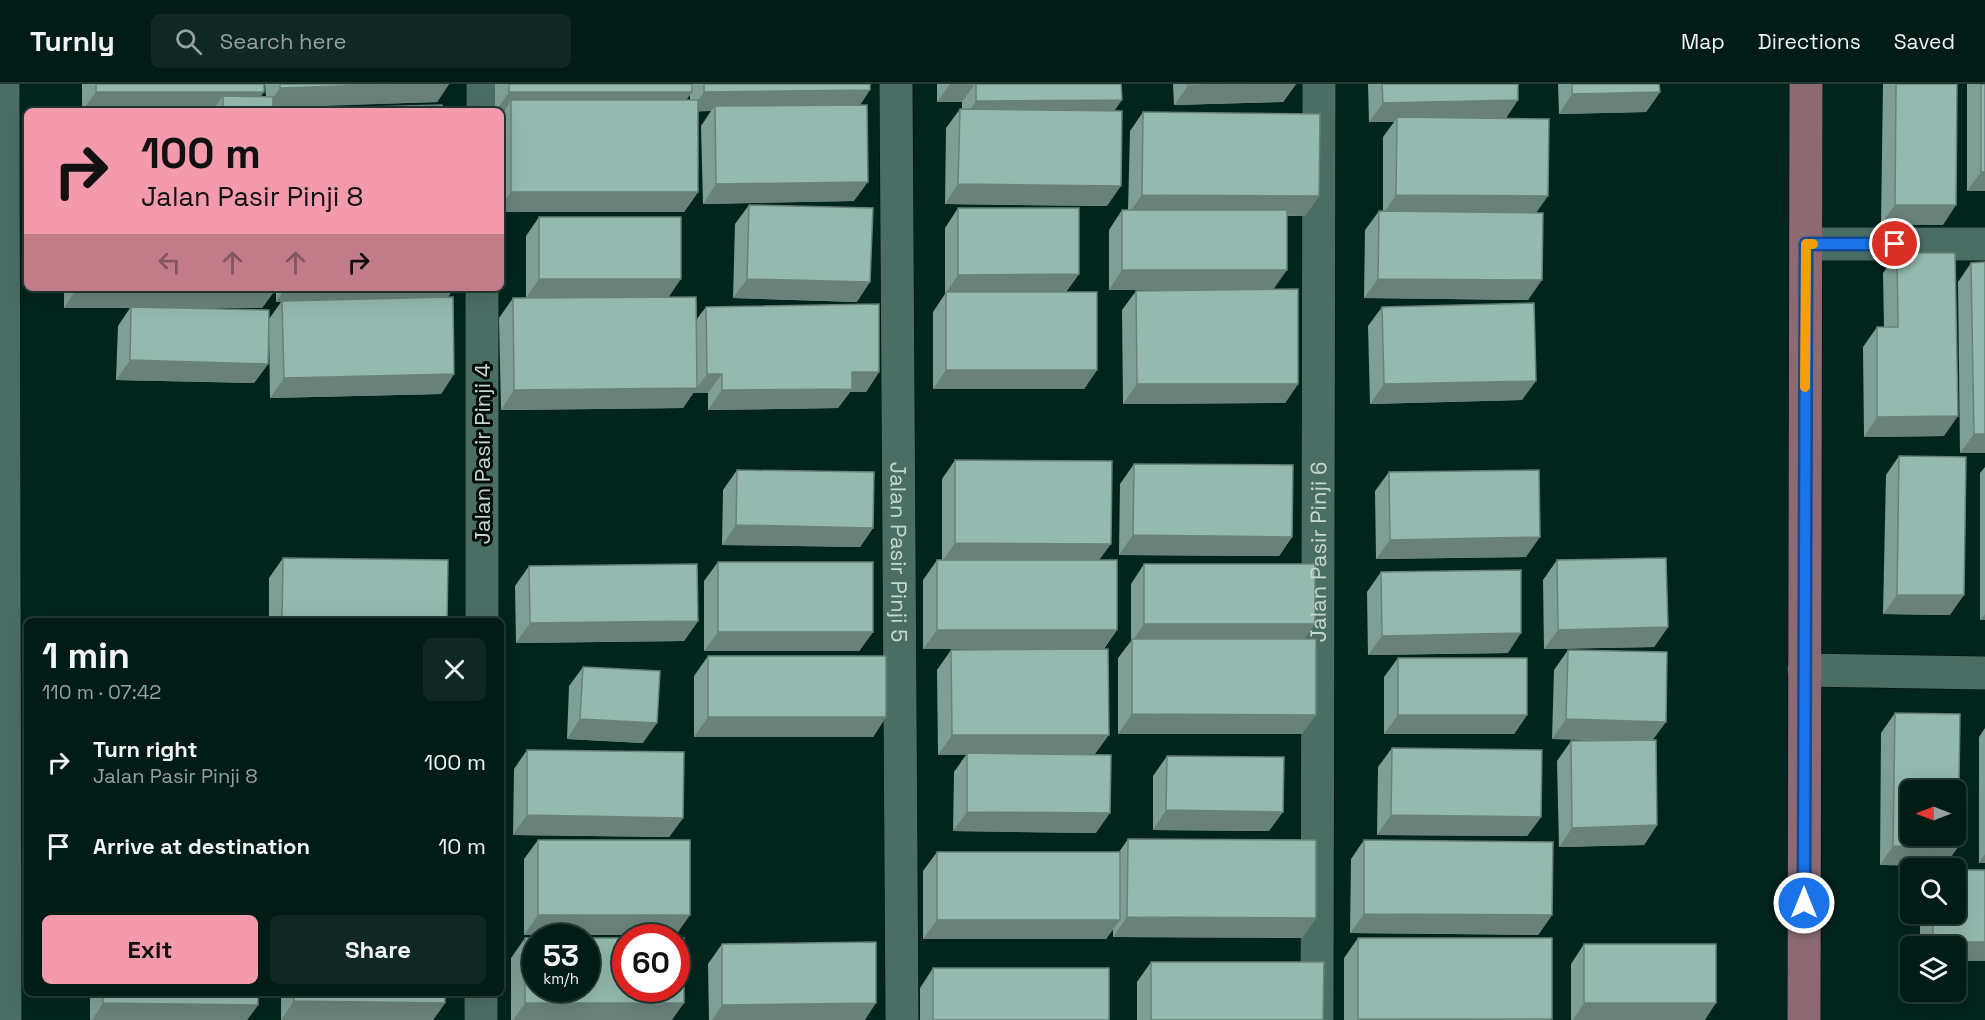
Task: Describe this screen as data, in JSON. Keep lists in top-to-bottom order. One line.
{"streets":{"street":["Jalan Pasir Pinji 4","Jalan Pasir Pinji 5","Jalan Pasir Pinji 6"]},"north":"left","page":{"header":"Turnly","search":"Search here","nav":["Map","Directions","Saved"],"turn":["100 m","Jalan Pasir Pinji 8"],"heading":["1 min","110 m · 07:42"],"list":[{"name":"Turn right","note":"Jalan Pasir Pinji 8","value":"100 m"},{"name":"Arrive at destination","value":"10 m"}],"buttons":["Exit","Share"],"speed":"53 km/h","limit":"60"}}
